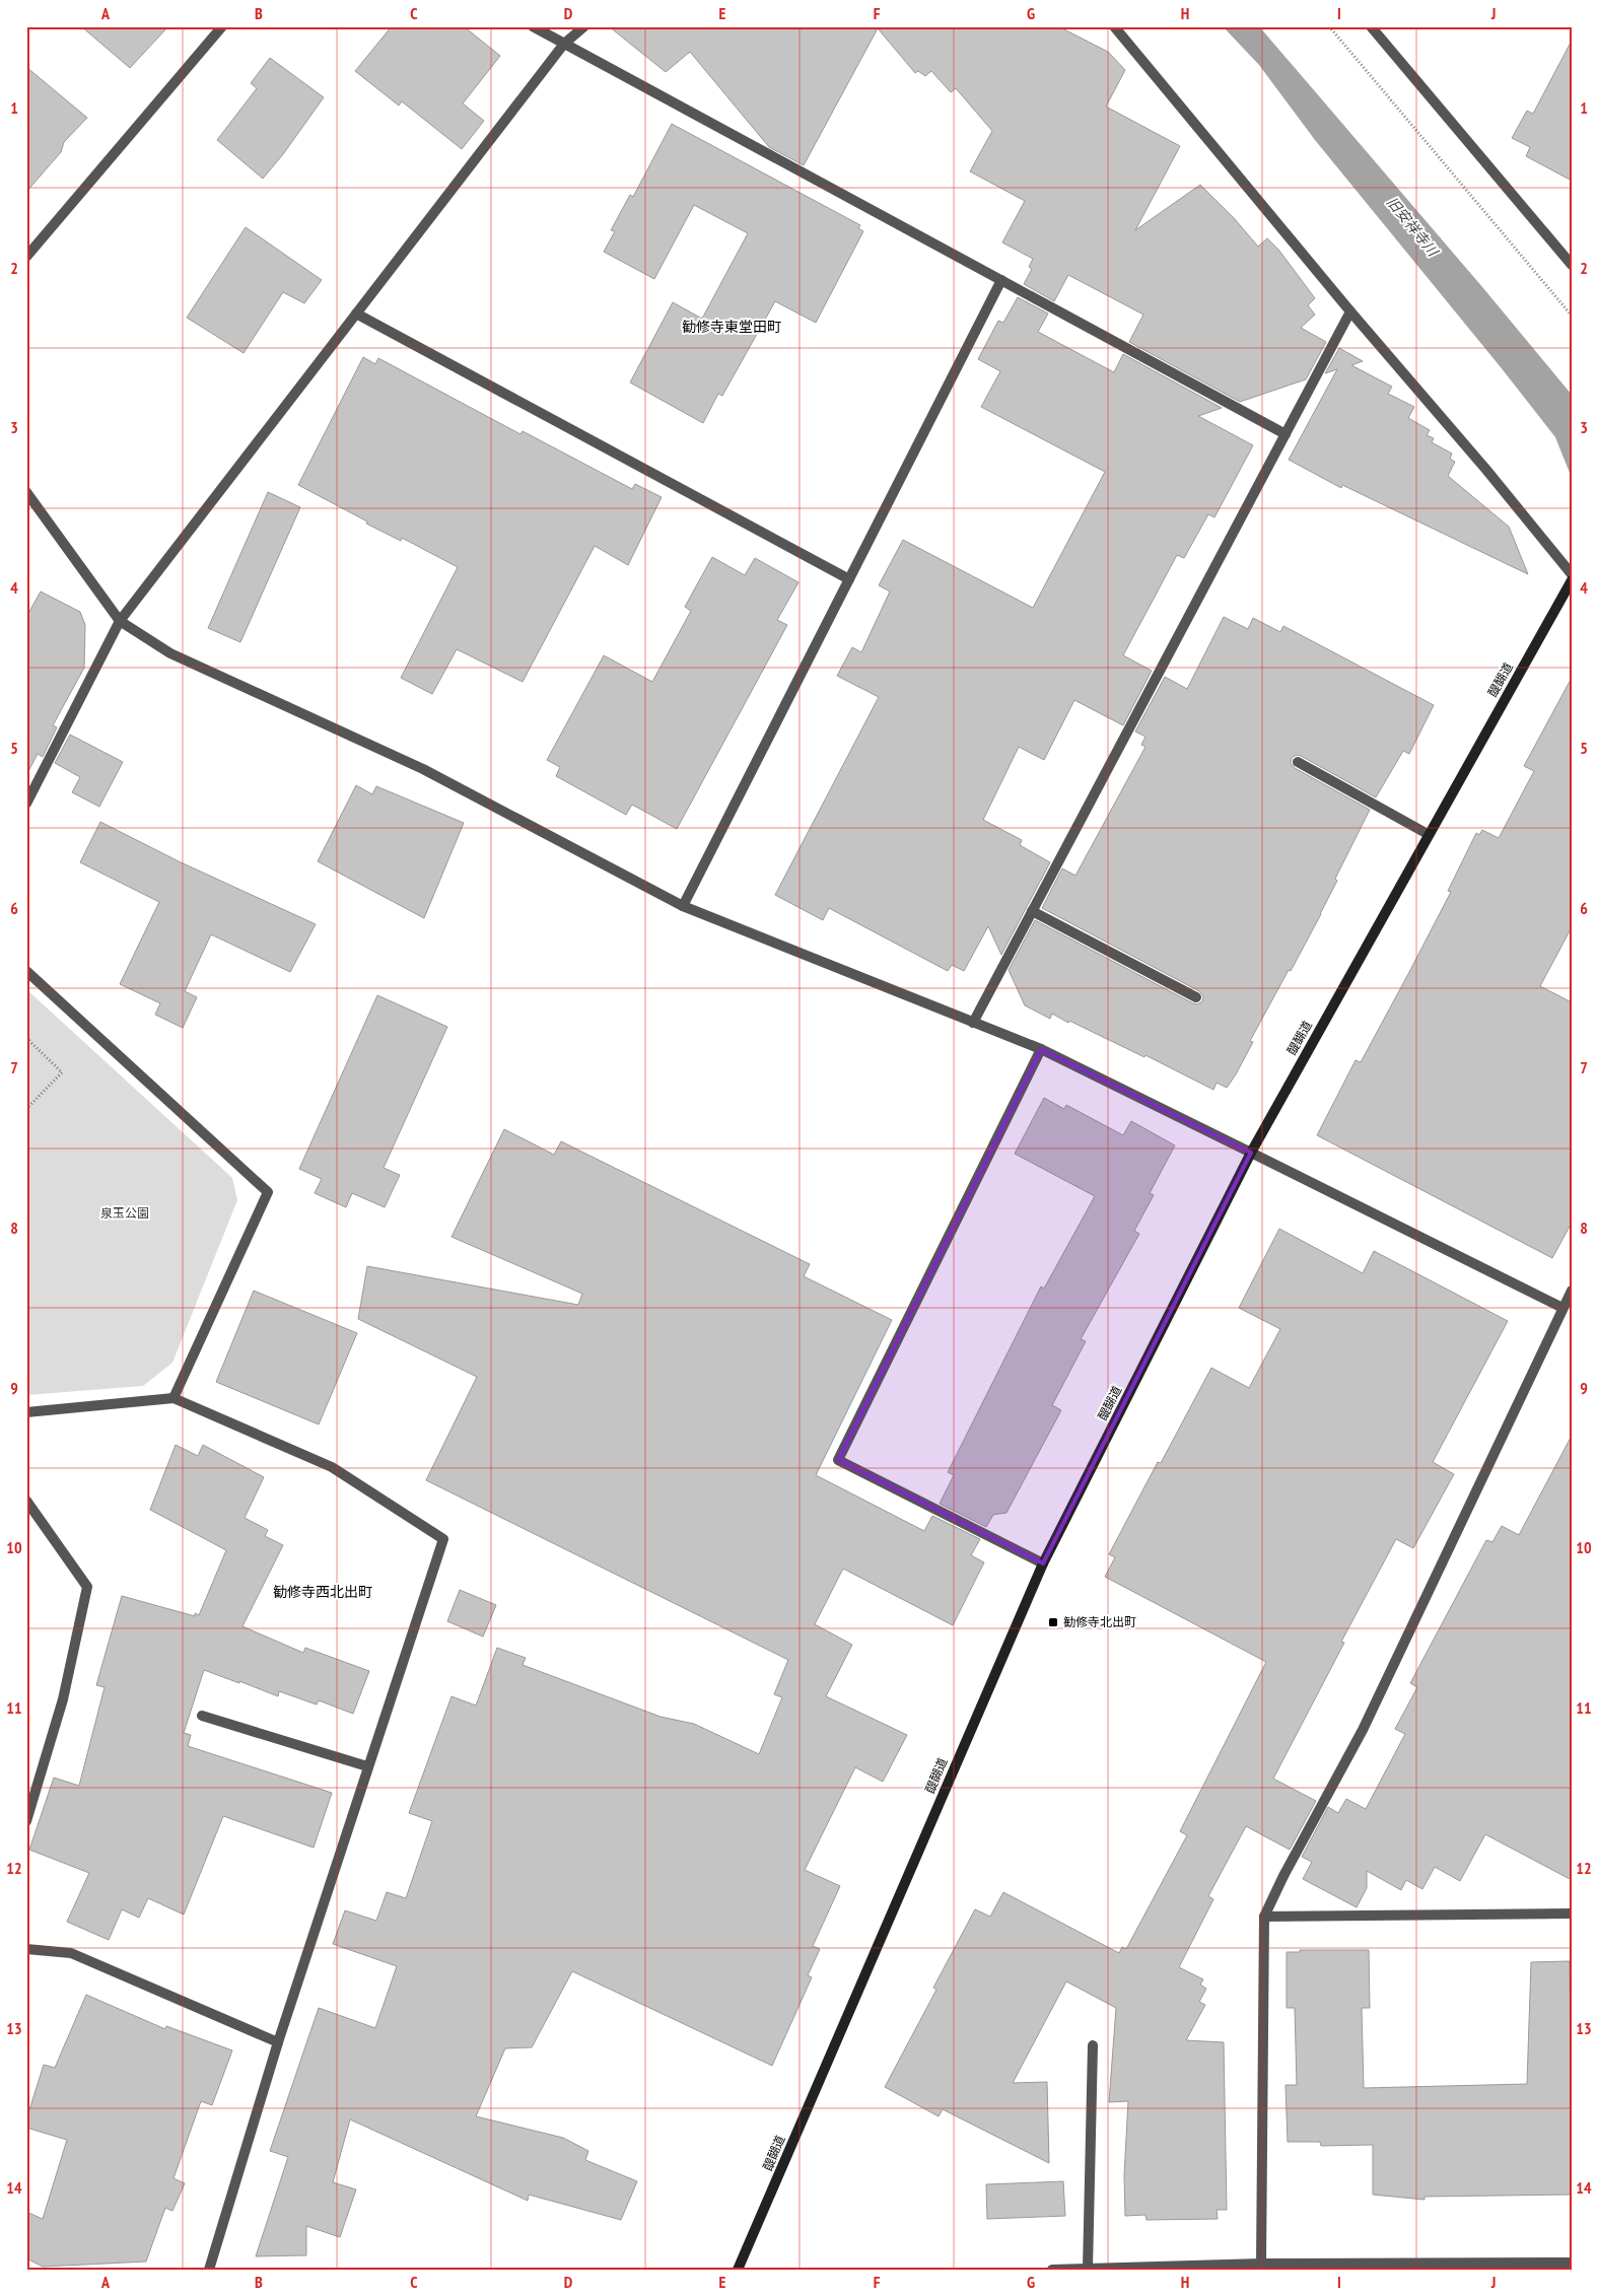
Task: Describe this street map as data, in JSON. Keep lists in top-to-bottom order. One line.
{"streets":{"main road":["醍醐道"]},"districts":["勧修寺東堂田町","勧修寺西北出町"],"water":["旧安祥寺川"],"parks":["泉玉公園"],"places":{"transit":["勧修寺北出町"]},"grid":{"columns":["A","B","C","D","E","F","G","H","I","J"],"rows":["1","2","3","4","5","6","7","8","9","10","11","12","13","14"]}}
